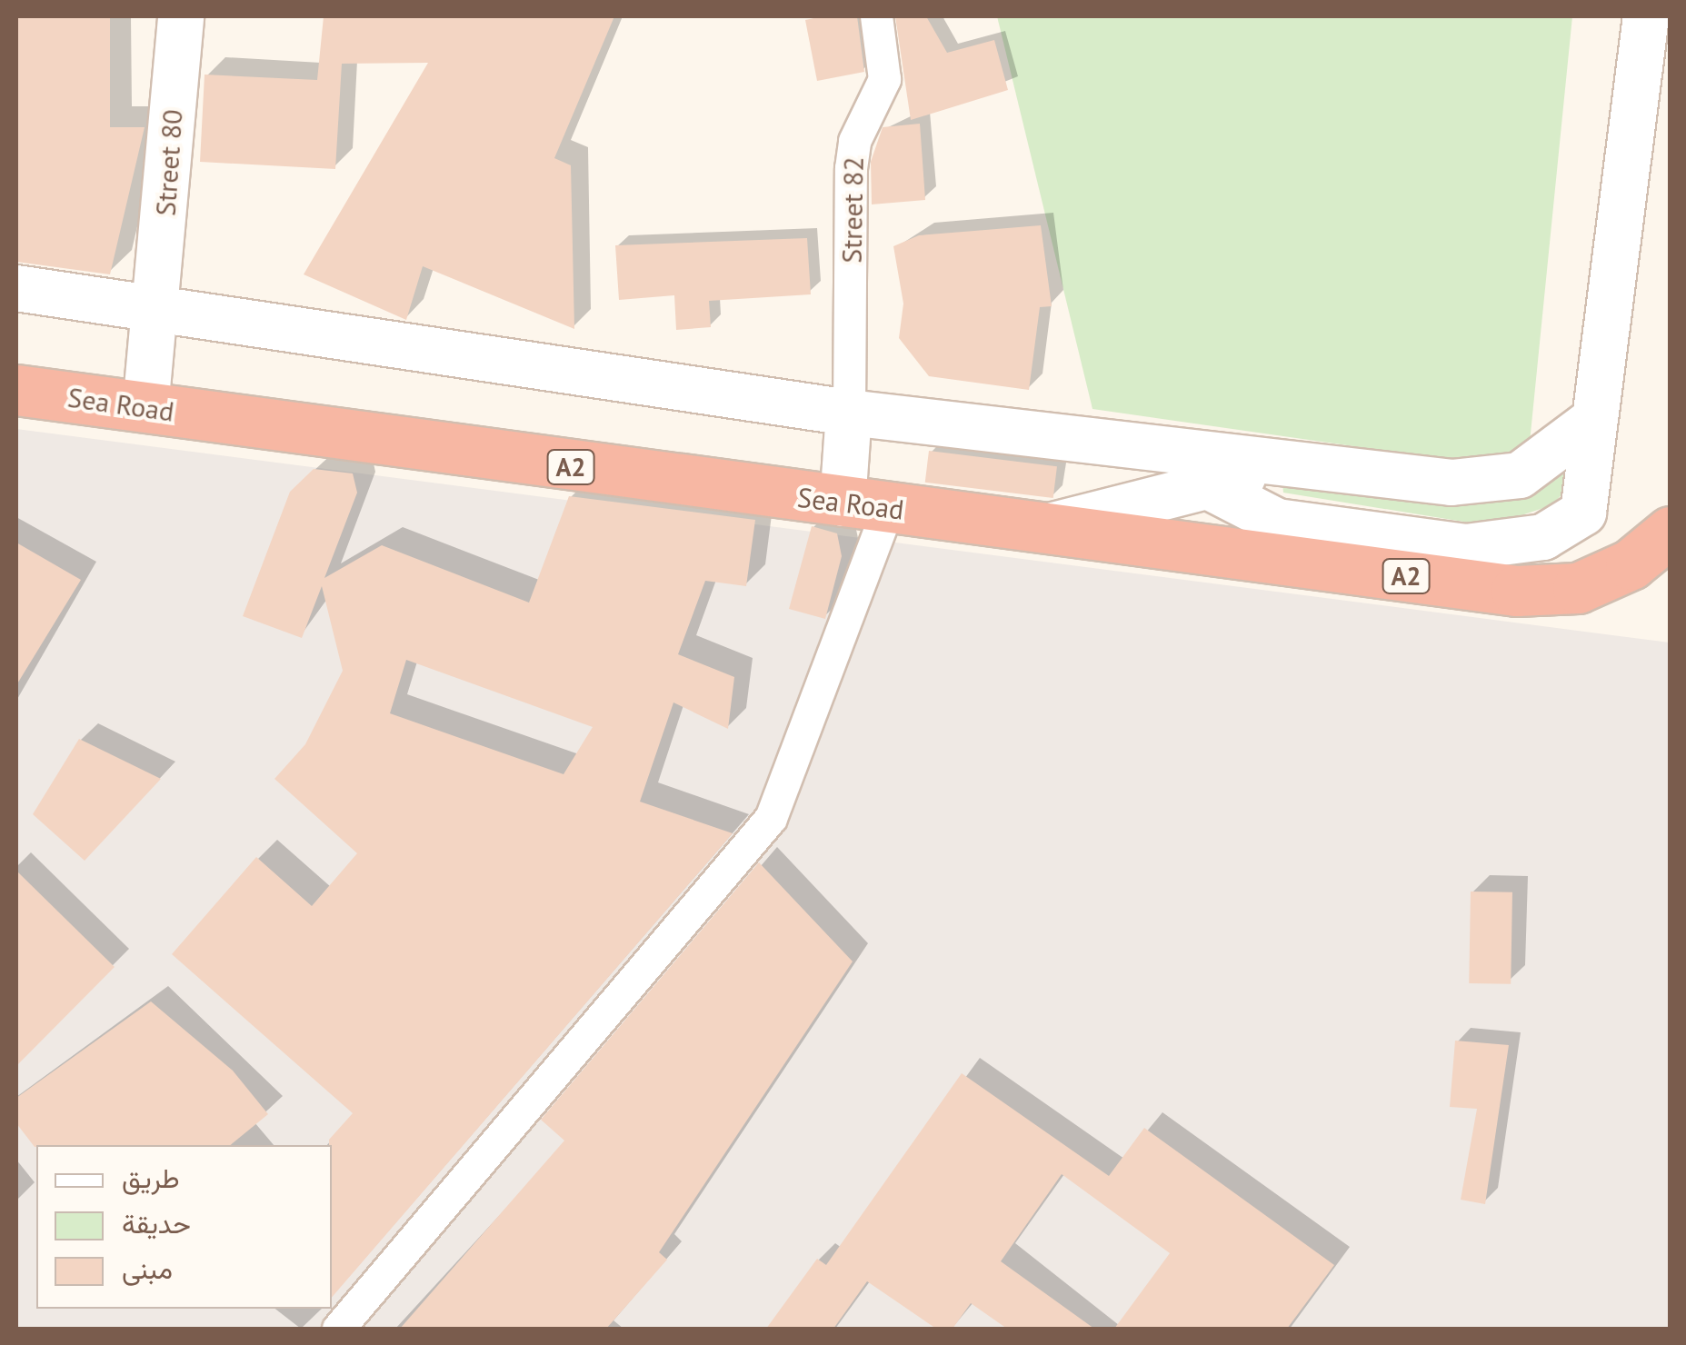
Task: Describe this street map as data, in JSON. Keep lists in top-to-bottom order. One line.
{"streets":{"highway":["Sea Road","A2"],"street":["Street 80","Street 82"]},"crossings":[["Street 80","Sea Road"]],"legend":["طريق","حديقة","مبنى"]}
